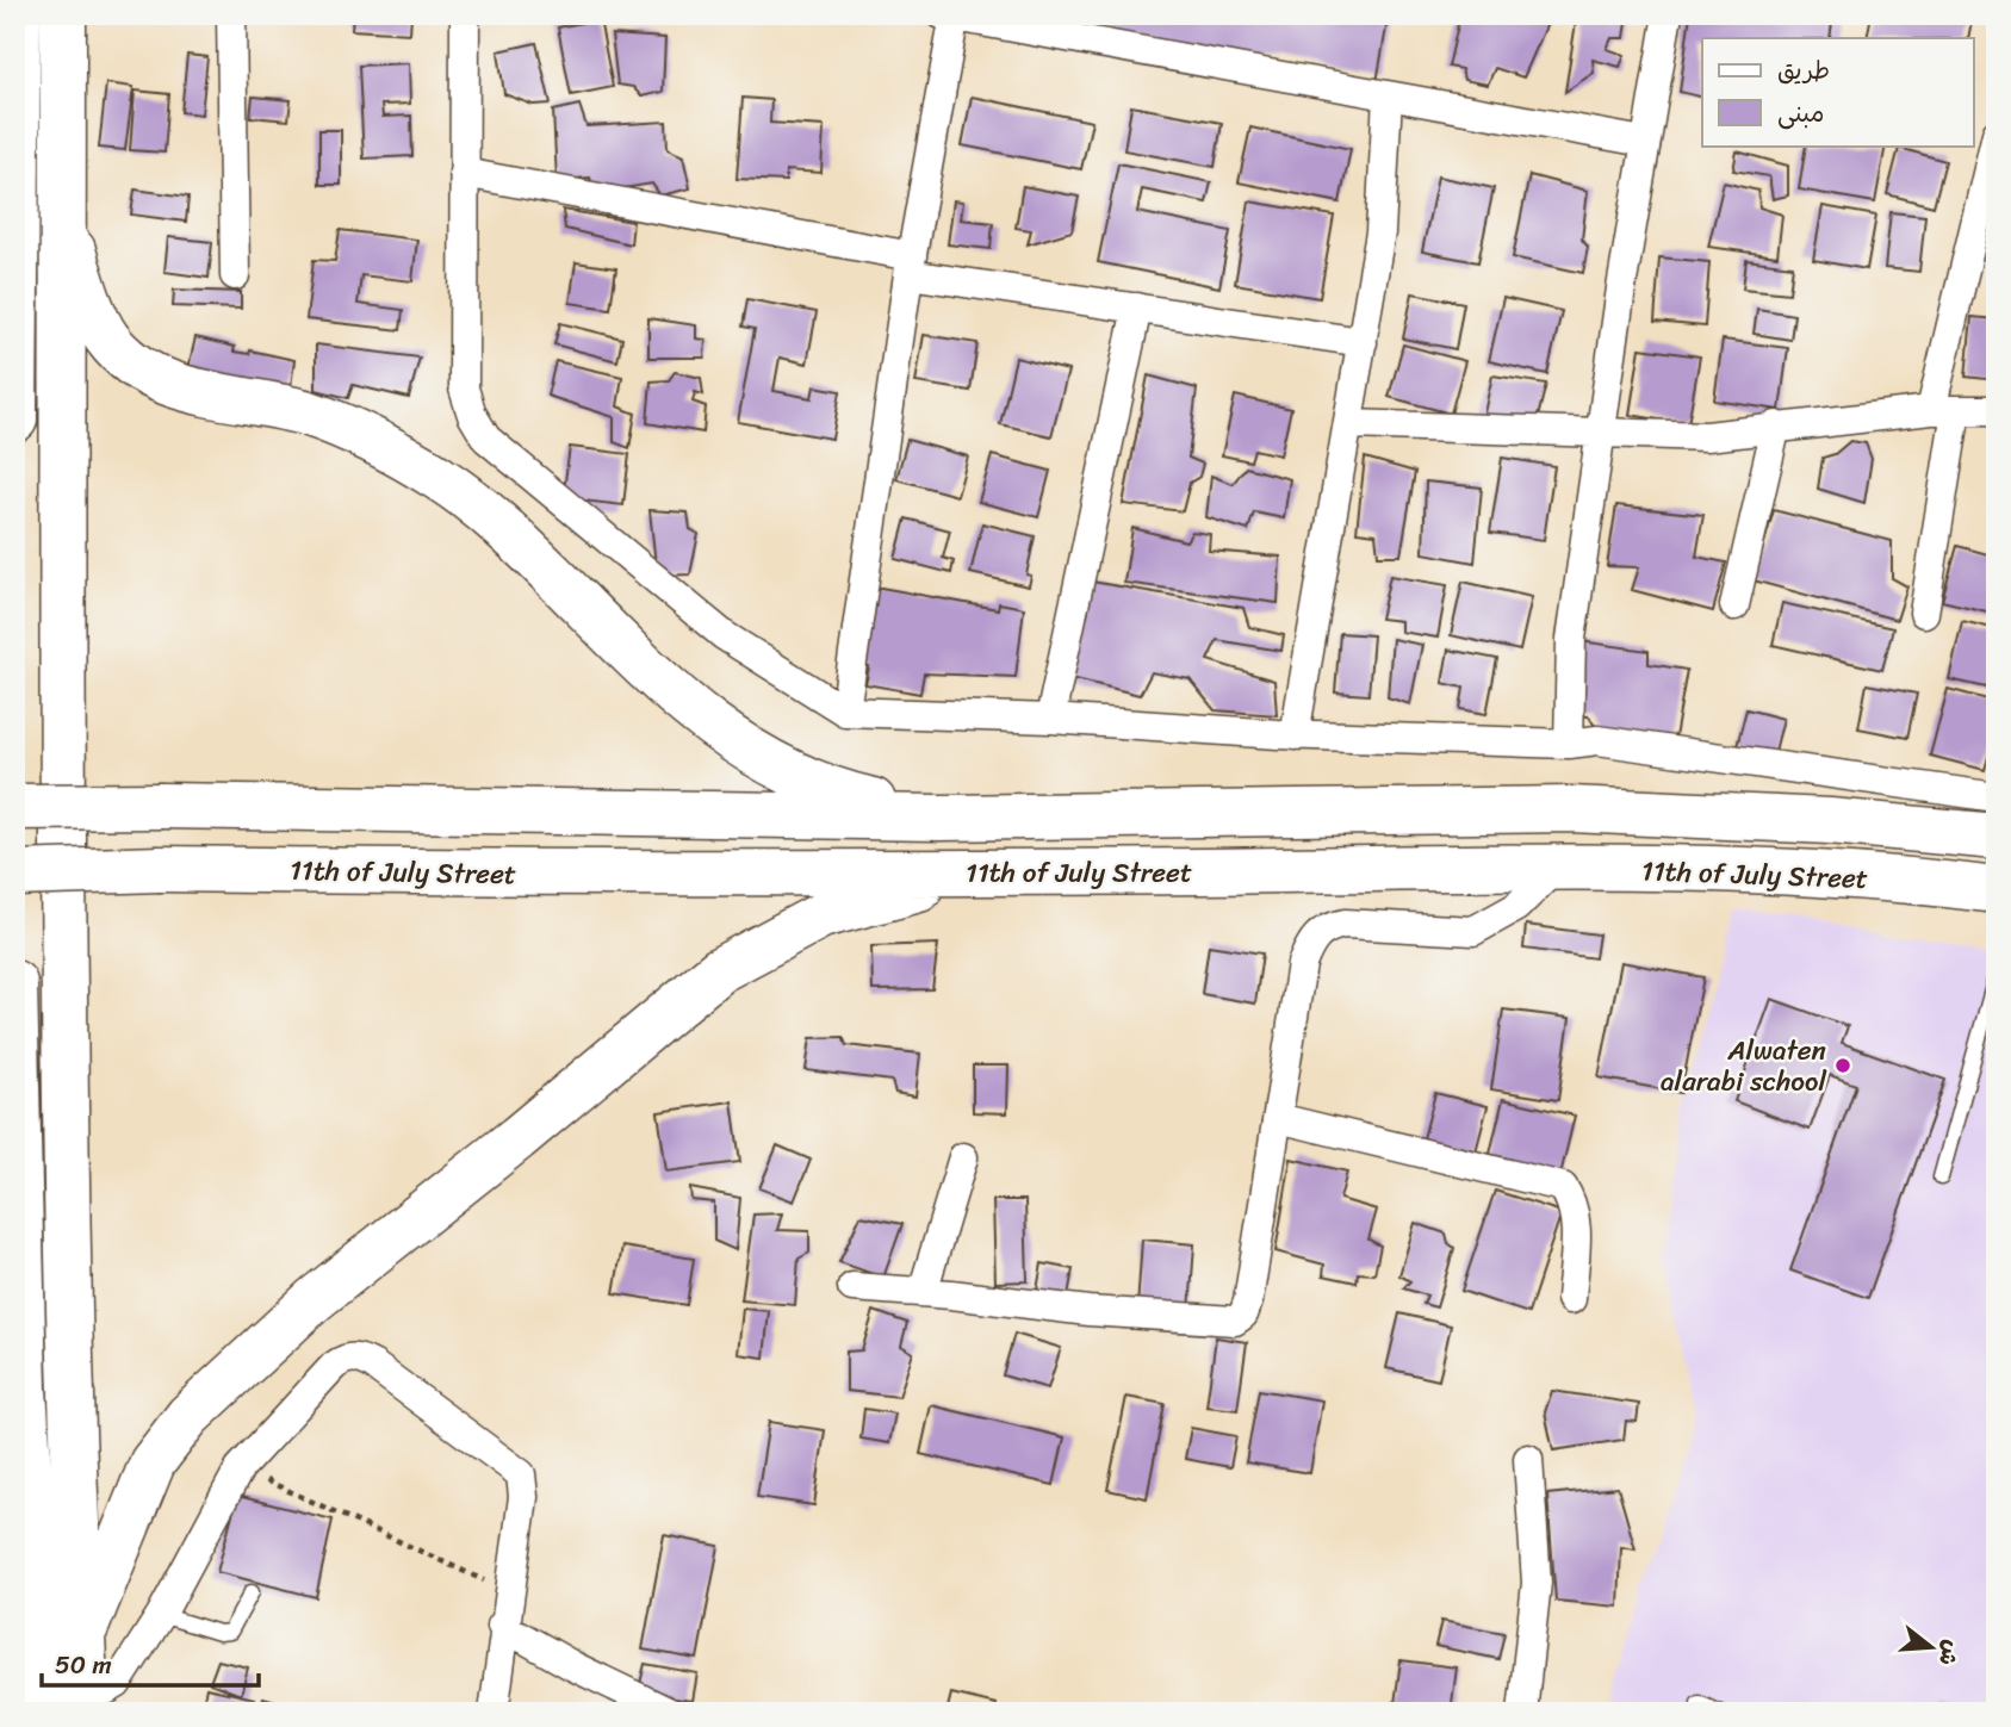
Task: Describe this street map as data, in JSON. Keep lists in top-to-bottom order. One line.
{"streets":{"highway":["11th of July Street"]},"places":["Alwaten alarabi school"],"legend":["طريق","مبنى"],"scale_bar":"50 m","north":"right"}
